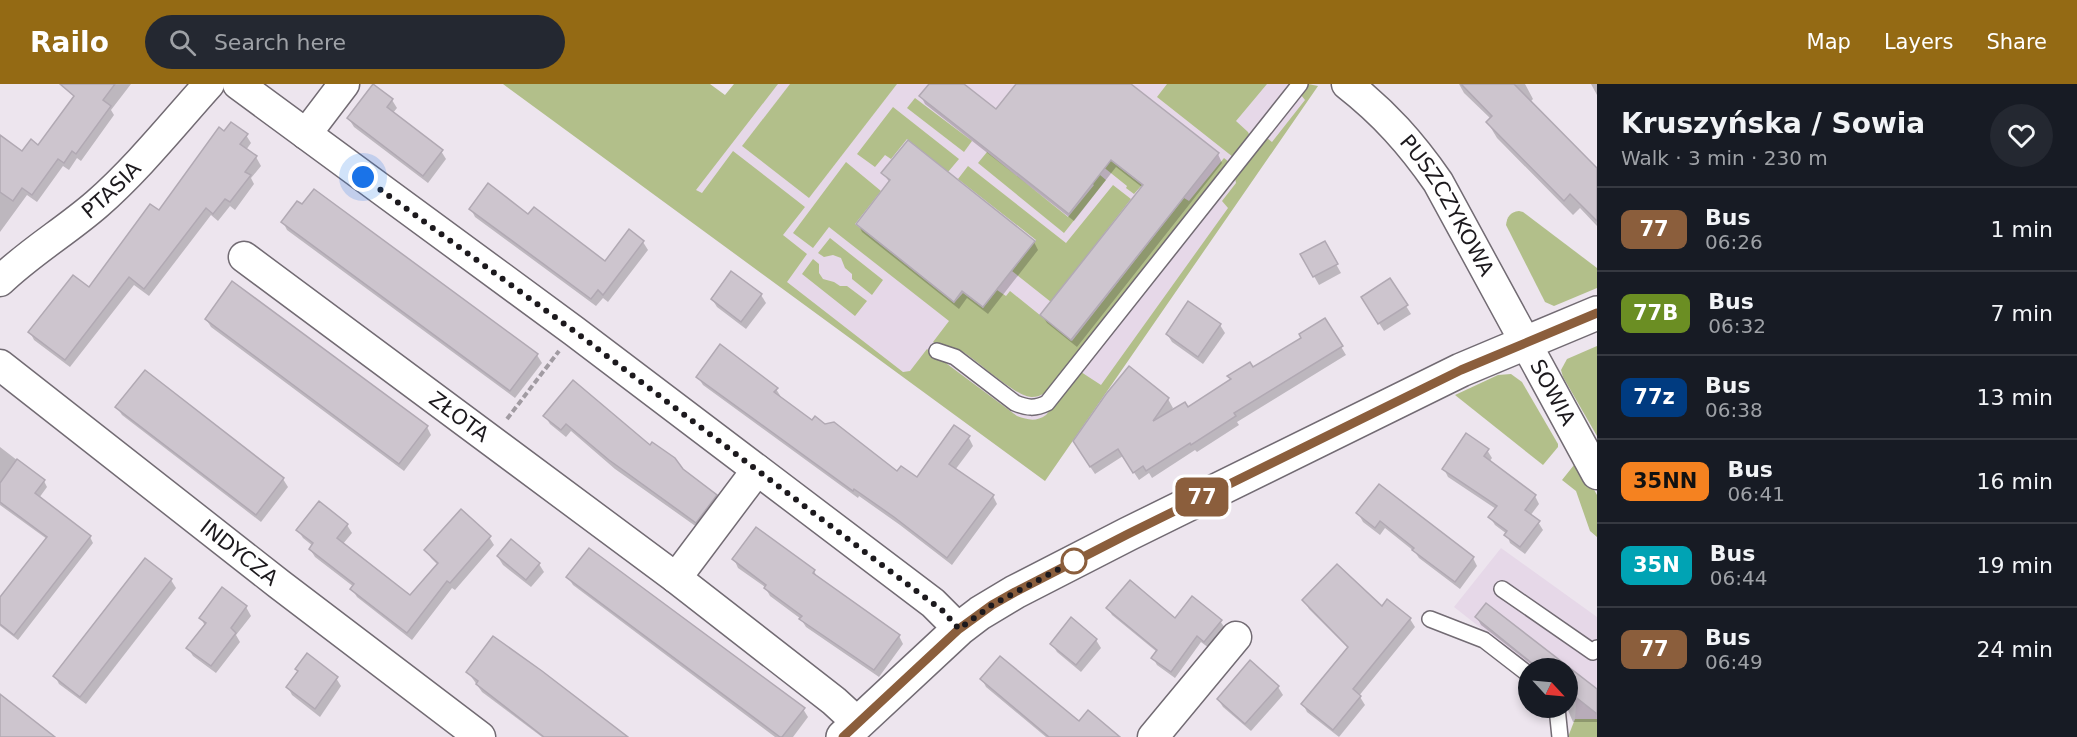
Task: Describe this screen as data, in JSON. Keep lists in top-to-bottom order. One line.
{"streets":{"street":["PTASIA","PUSZCZYKOWA","SOWIA","ZŁOTA","INDYCZA"]},"crossings":[["PUSZCZYKOWA","SOWIA"]],"lines":["bus line 77"],"north":"bottom right","page":{"header":"Railo","search":"Search here","nav":["Map","Layers","Share"],"on_map":"77","heading":["Kruszyńska / Sowia","Walk · 3 min · 230 m"],"list":[{"mark":"77","name":"Bus","note":"06:26","value":"1 min"},{"mark":"77B","name":"Bus","note":"06:32","value":"7 min"},{"mark":"77z","name":"Bus","note":"06:38","value":"13 min"},{"mark":"35NN","name":"Bus","note":"06:41","value":"16 min"},{"mark":"35N","name":"Bus","note":"06:44","value":"19 min"},{"mark":"77","name":"Bus","note":"06:49","value":"24 min"}]}}
